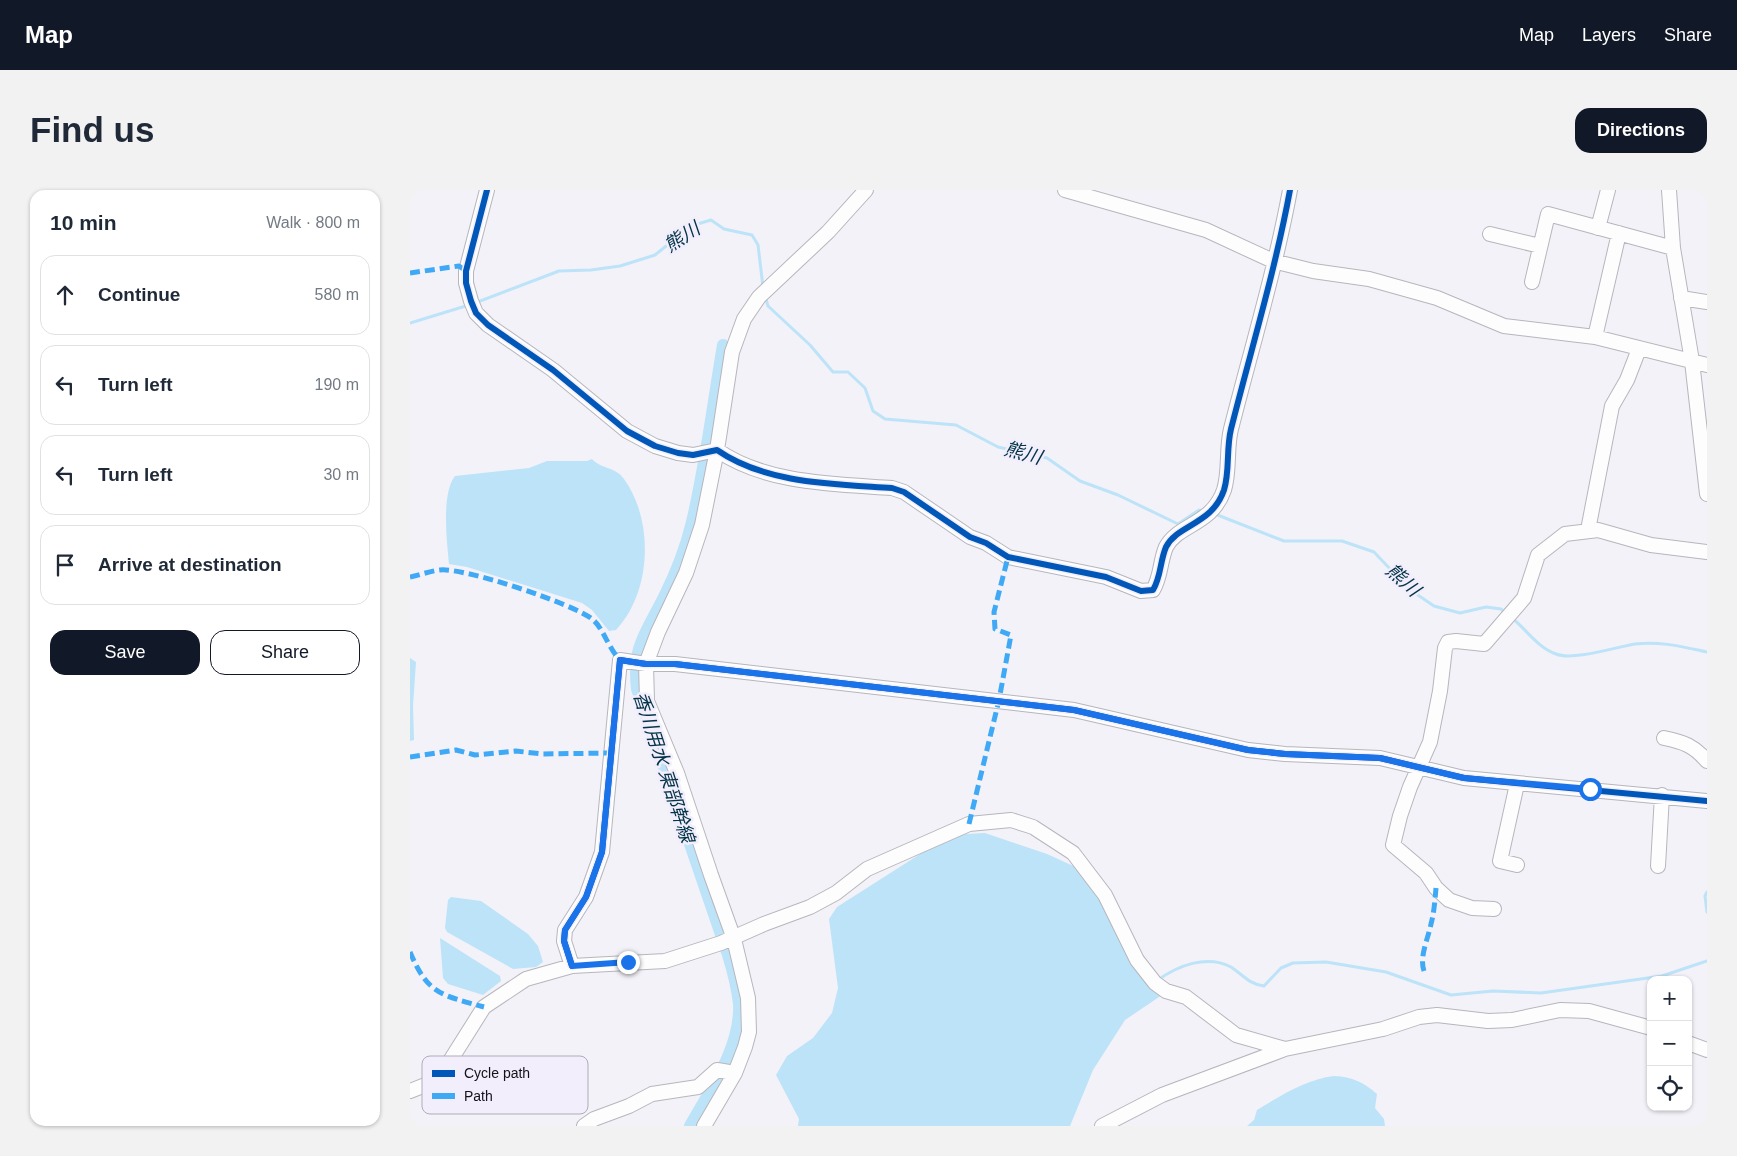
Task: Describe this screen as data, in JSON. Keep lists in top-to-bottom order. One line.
{"water":["熊川","香川用水 東部幹線"],"legend":["Cycle path","Path"],"page":{"header":"Map","nav":["Map","Layers","Share"],"buttons":["Directions",["Save","Share"]],"title":"Find us","heading":["10 min","Walk · 800 m"],"list":[["Continue","580 m"],["Turn left","190 m"],["Turn left","30 m"],"Arrive at destination"],"map_buttons":["+","−"]}}
